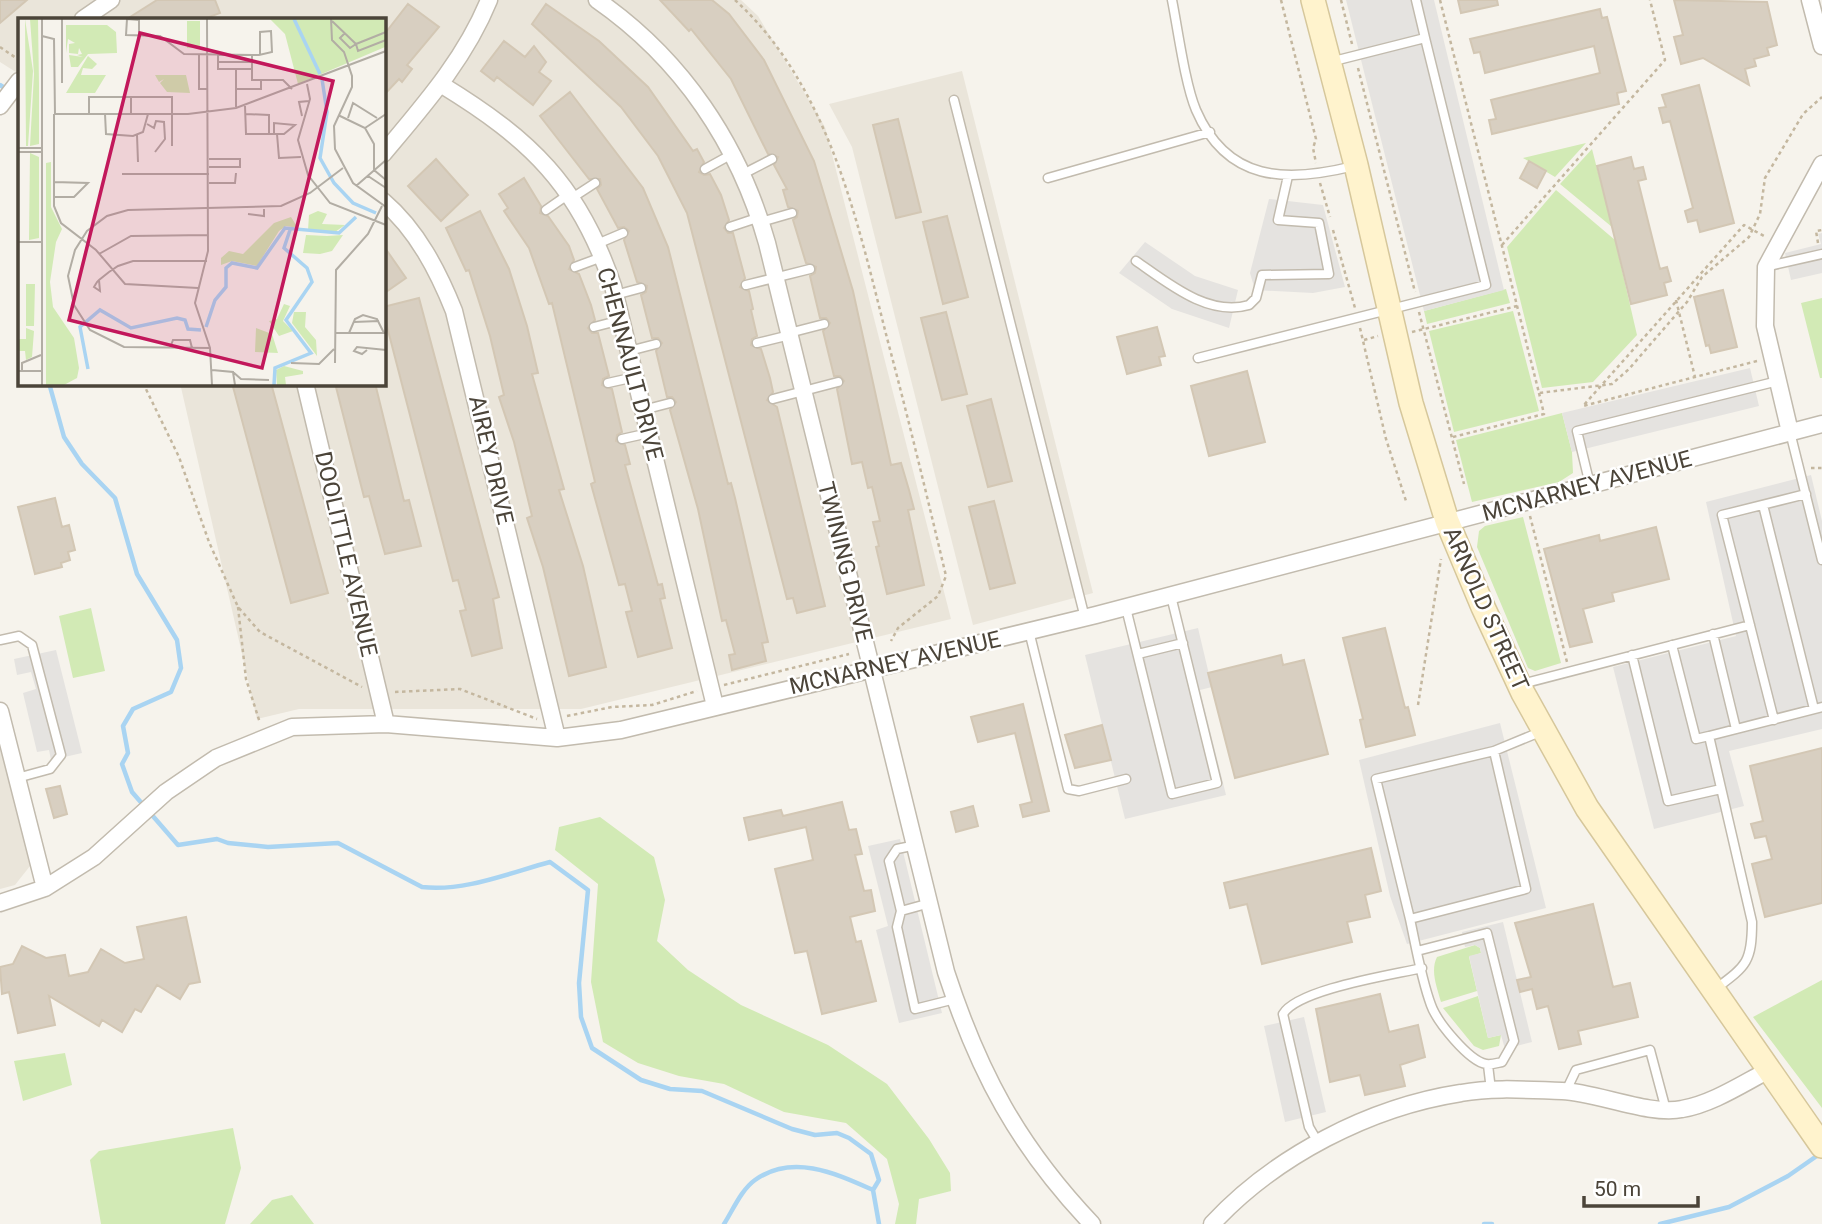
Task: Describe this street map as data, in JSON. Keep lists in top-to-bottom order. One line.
{"streets":{"main road":["ARNOLD STREET"],"street":["CHENNAULT DRIVE","AIREY DRIVE","MCNARNEY AVENUE","DOOLITTLE AVENUE","TWINING DRIVE"]},"crossings":[["CHENNAULT DRIVE","MCNARNEY AVENUE"],["AIREY DRIVE","MCNARNEY AVENUE"],["MCNARNEY AVENUE","DOOLITTLE AVENUE"],["MCNARNEY AVENUE","TWINING DRIVE"],["MCNARNEY AVENUE","ARNOLD STREET"]],"scale_bar":"50 m"}
